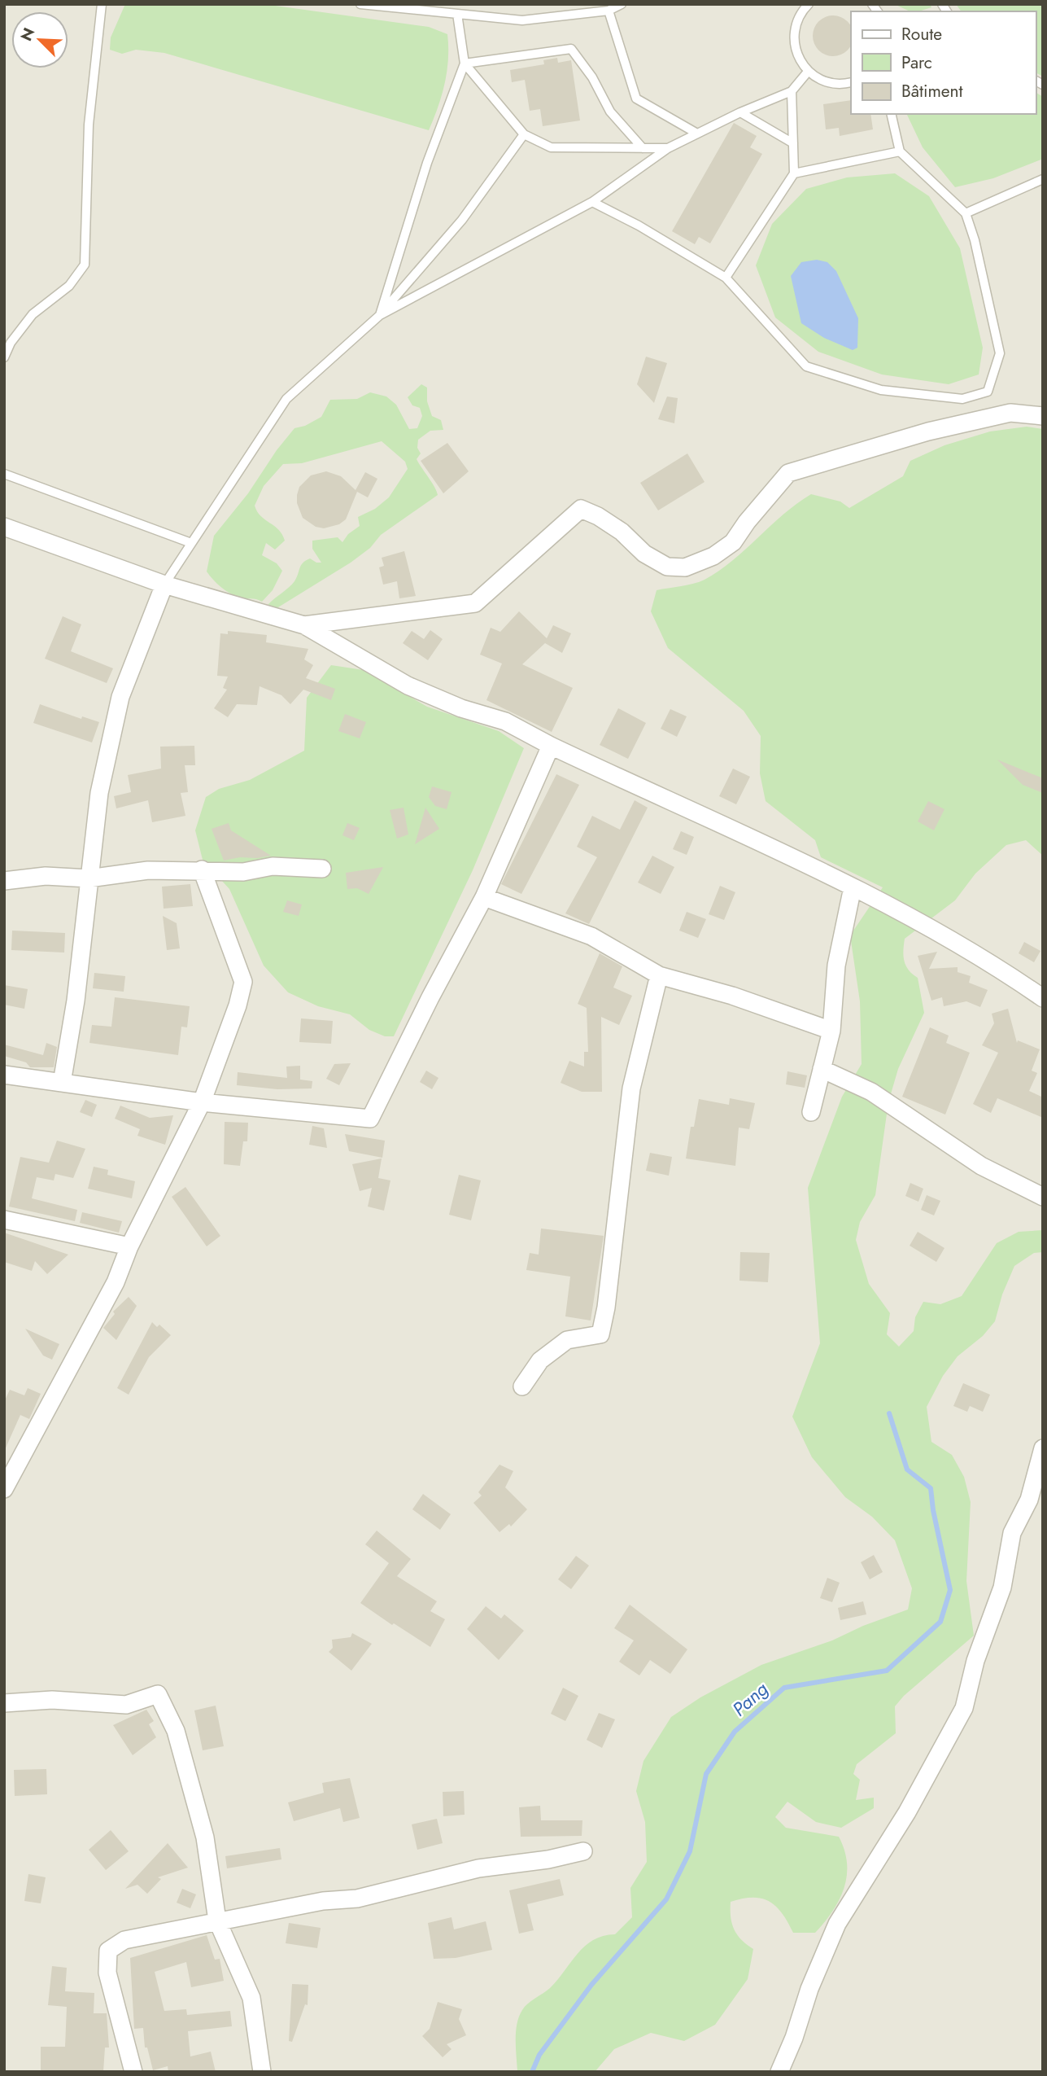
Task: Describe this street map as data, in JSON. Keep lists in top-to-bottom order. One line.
{"water":["Pang"],"legend":["Route","Parc","Bâtiment"],"north":"top left"}
